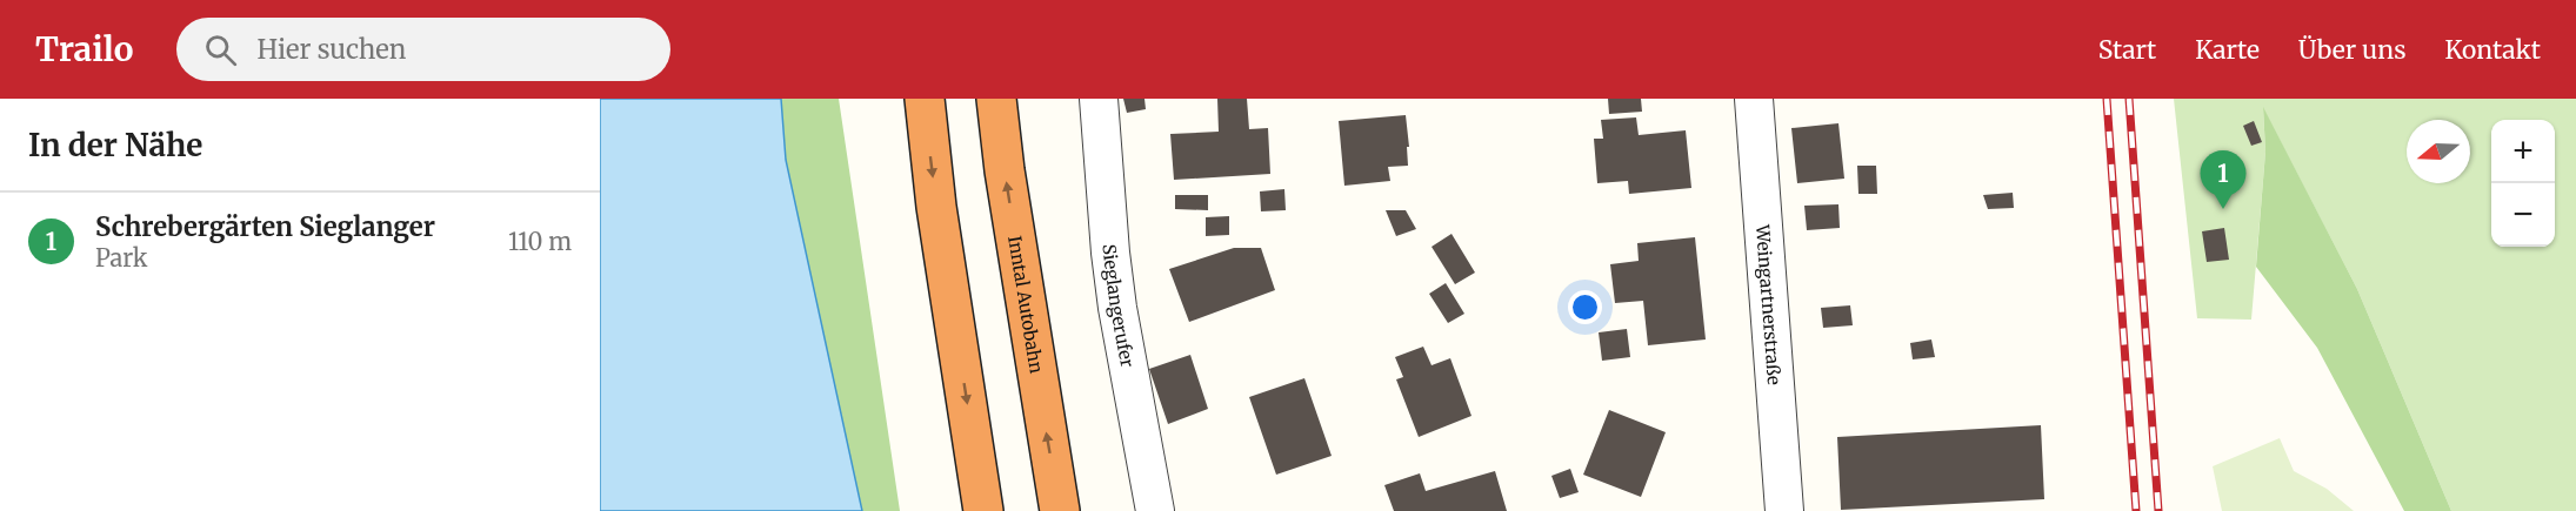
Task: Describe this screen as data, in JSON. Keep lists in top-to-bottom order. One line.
{"streets":{"highway":["Inntal Autobahn"],"street":["Sieglangerufer","Weingartnerstraße"]},"north":"left","page":{"header":"Trailo","search":"Hier suchen","nav":["Start","Karte","Über uns","Kontakt"],"heading":"In der Nähe","map_buttons":["+","−"],"pins":"1","list":[{"mark":"1","name":"Schrebergärten Sieglanger","note":"Park","value":"110 m"}]}}
